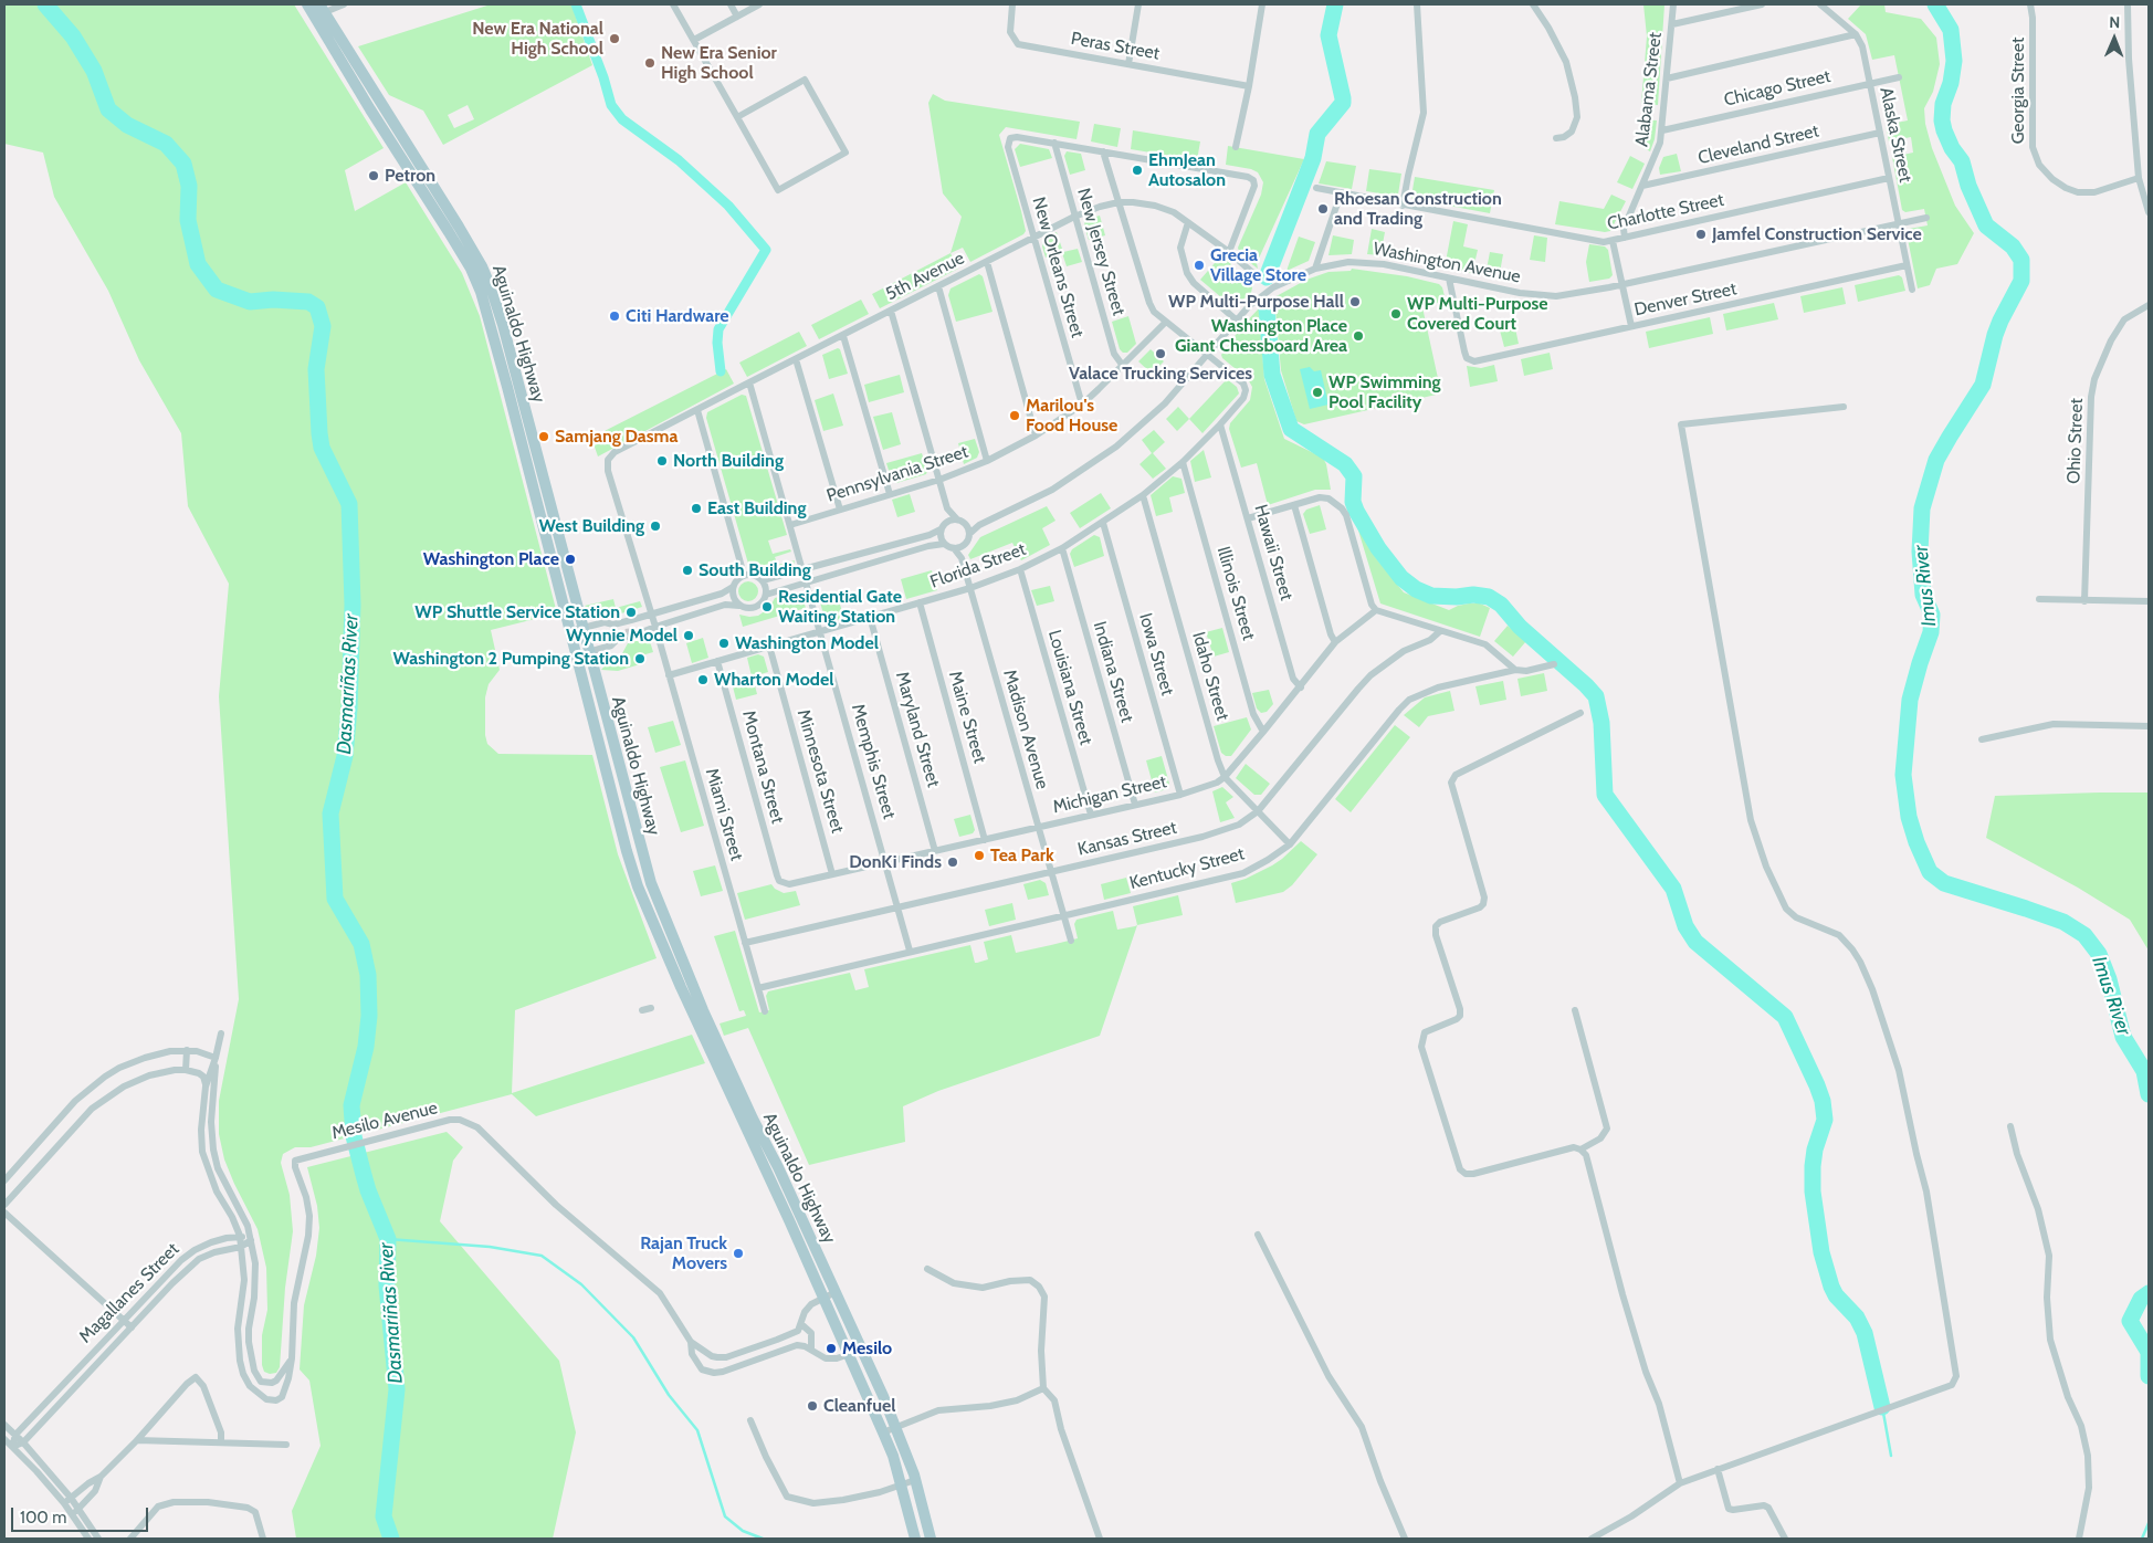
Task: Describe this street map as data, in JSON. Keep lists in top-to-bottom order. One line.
{"streets":{"main road":["Aguinaldo Highway"],"street":["Peras Street","Chicago Street","Alabama Street","Georgia Street","Alaska Street","Cleveland Street","Charlotte Street","New Jersey Street","Washington Avenue","New Orleans Street","5th Avenue","Denver Street","Ohio Street","Pennsylvania Street","Hawaii Street","Florida Street","Illinois Street","Iowa Street","Indiana Street","Idaho Street","Louisiana Street","Maine Street","Maryland Street","Madison Avenue","Memphis Street","Montana Street","Minnesota Street","Michigan Street","Miami Street","Kansas Street","Kentucky Street","Mesilo Avenue","Magallanes Street"]},"crossings":[["Chicago Street","Alabama Street"],["Chicago Street","Alaska Street"],["Alabama Street","Cleveland Street"],["Alabama Street","Charlotte Street"],["Alaska Street","Cleveland Street"],["Alaska Street","Charlotte Street"],["Alaska Street","Washington Avenue"],["Alaska Street","Denver Street"],["New Jersey Street","New Orleans Street"],["New Jersey Street","5th Avenue"],["New Jersey Street","Pennsylvania Street"],["Washington Avenue","Denver Street"],["Washington Avenue","Florida Street"],["Washington Avenue","Madison Avenue"],["New Orleans Street","5th Avenue"],["New Orleans Street","Pennsylvania Street"],["5th Avenue","Memphis Street"],["5th Avenue","Miami Street"],["Aguinaldo Highway","Mesilo Avenue"],["Pennsylvania Street","Memphis Street"],["Hawaii Street","Florida Street"],["Hawaii Street","Michigan Street"],["Florida Street","Illinois Street"],["Florida Street","Iowa Street"],["Florida Street","Indiana Street"],["Florida Street","Idaho Street"],["Florida Street","Louisiana Street"],["Florida Street","Maine Street"],["Florida Street","Maryland Street"],["Florida Street","Madison Avenue"],["Florida Street","Memphis Street"],["Florida Street","Montana Street"],["Florida Street","Minnesota Street"],["Florida Street","Miami Street"],["Illinois Street","Michigan Street"],["Iowa Street","Michigan Street"],["Indiana Street","Michigan Street"],["Idaho Street","Michigan Street"],["Idaho Street","Kansas Street"],["Idaho Street","Kentucky Street"],["Louisiana Street","Michigan Street"],["Maine Street","Michigan Street"],["Maryland Street","Michigan Street"],["Madison Avenue","Michigan Street"],["Madison Avenue","Kansas Street"],["Madison Avenue","Kentucky Street"],["Memphis Street","Michigan Street"],["Memphis Street","Kansas Street"],["Memphis Street","Kentucky Street"],["Montana Street","Michigan Street"],["Minnesota Street","Michigan Street"],["Miami Street","Kansas Street"],["Miami Street","Kentucky Street"],["Mesilo Avenue","Magallanes Street"]],"water":["Imus River","Dasmariñas River"],"places":["New Era National High School","New Era Senior High School","EhmJean Autosalon","Petron","Rhoesan Construction and Trading","Jamfel Construction Service","Grecia Village Store","WP Multi-Purpose Hall","WP Multi-Purpose Covered Court","Citi Hardware","Washington Place Giant Chessboard Area","Valace Trucking Services","WP Swimming Pool Facility","Marilou's Food House","Samjang Dasma","North Building","East Building","West Building","Washington Place","South Building","Residential Gate Waiting Station","WP Shuttle Service Station","Wynnie Model","Washington Model","Washington 2 Pumping Station","Wharton Model","Tea Park","DonKi Finds","Rajan Truck Movers","Mesilo","Cleanfuel"],"scale_bar":"100 m","north":"top"}
